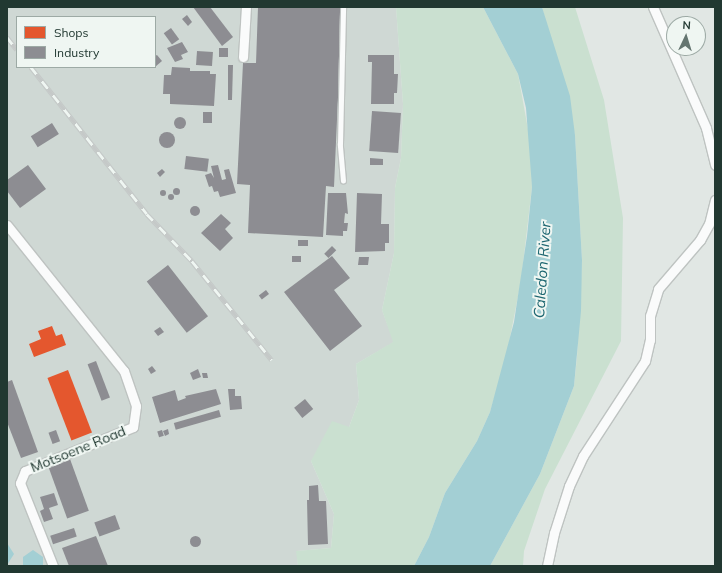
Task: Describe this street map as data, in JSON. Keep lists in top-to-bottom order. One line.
{"streets":{"street":["Motsoene Road"]},"water":["Caledon River"],"legend":["Shops","Industry"],"north":"top"}
